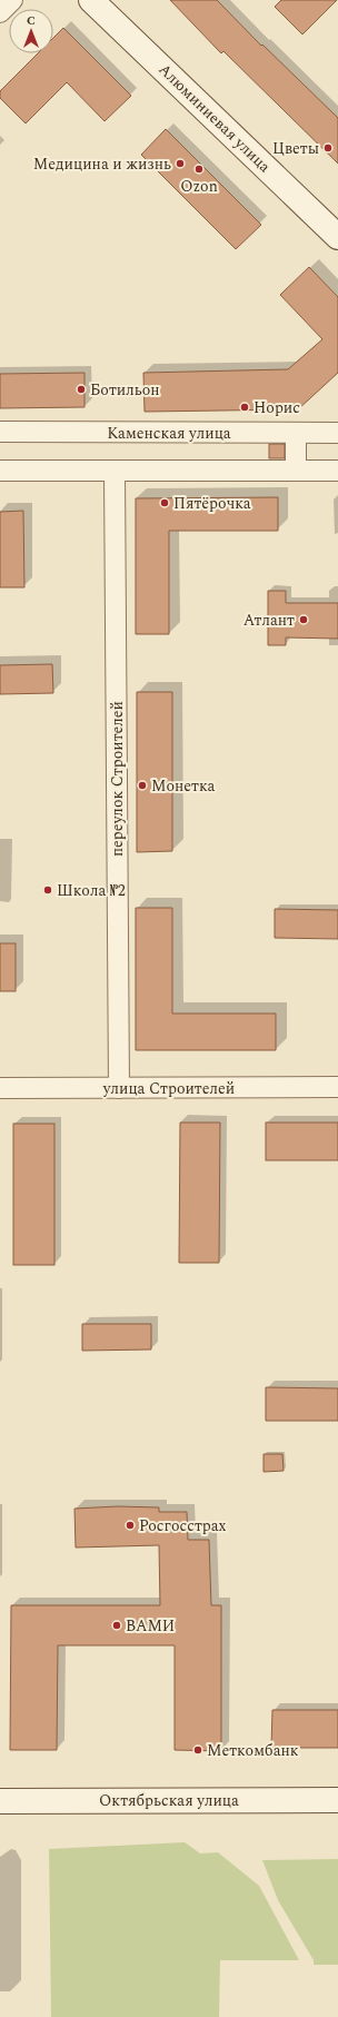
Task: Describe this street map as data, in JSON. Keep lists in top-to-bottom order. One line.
{"streets":{"main road":["Алюминиевая улица","Октябрьская улица"],"street":["Каменская улица","переулок Строителей","улица Строителей"]},"crossings":[["переулок Строителей","улица Строителей"]],"places":["Цветы","Медицина и жизнь","Ozon","Ботильон","Норис","Пятёрочка","Атлант","Монетка","Школа №2","Росгосстрах","ВАМИ","Меткомбанк"],"north":"top"}
